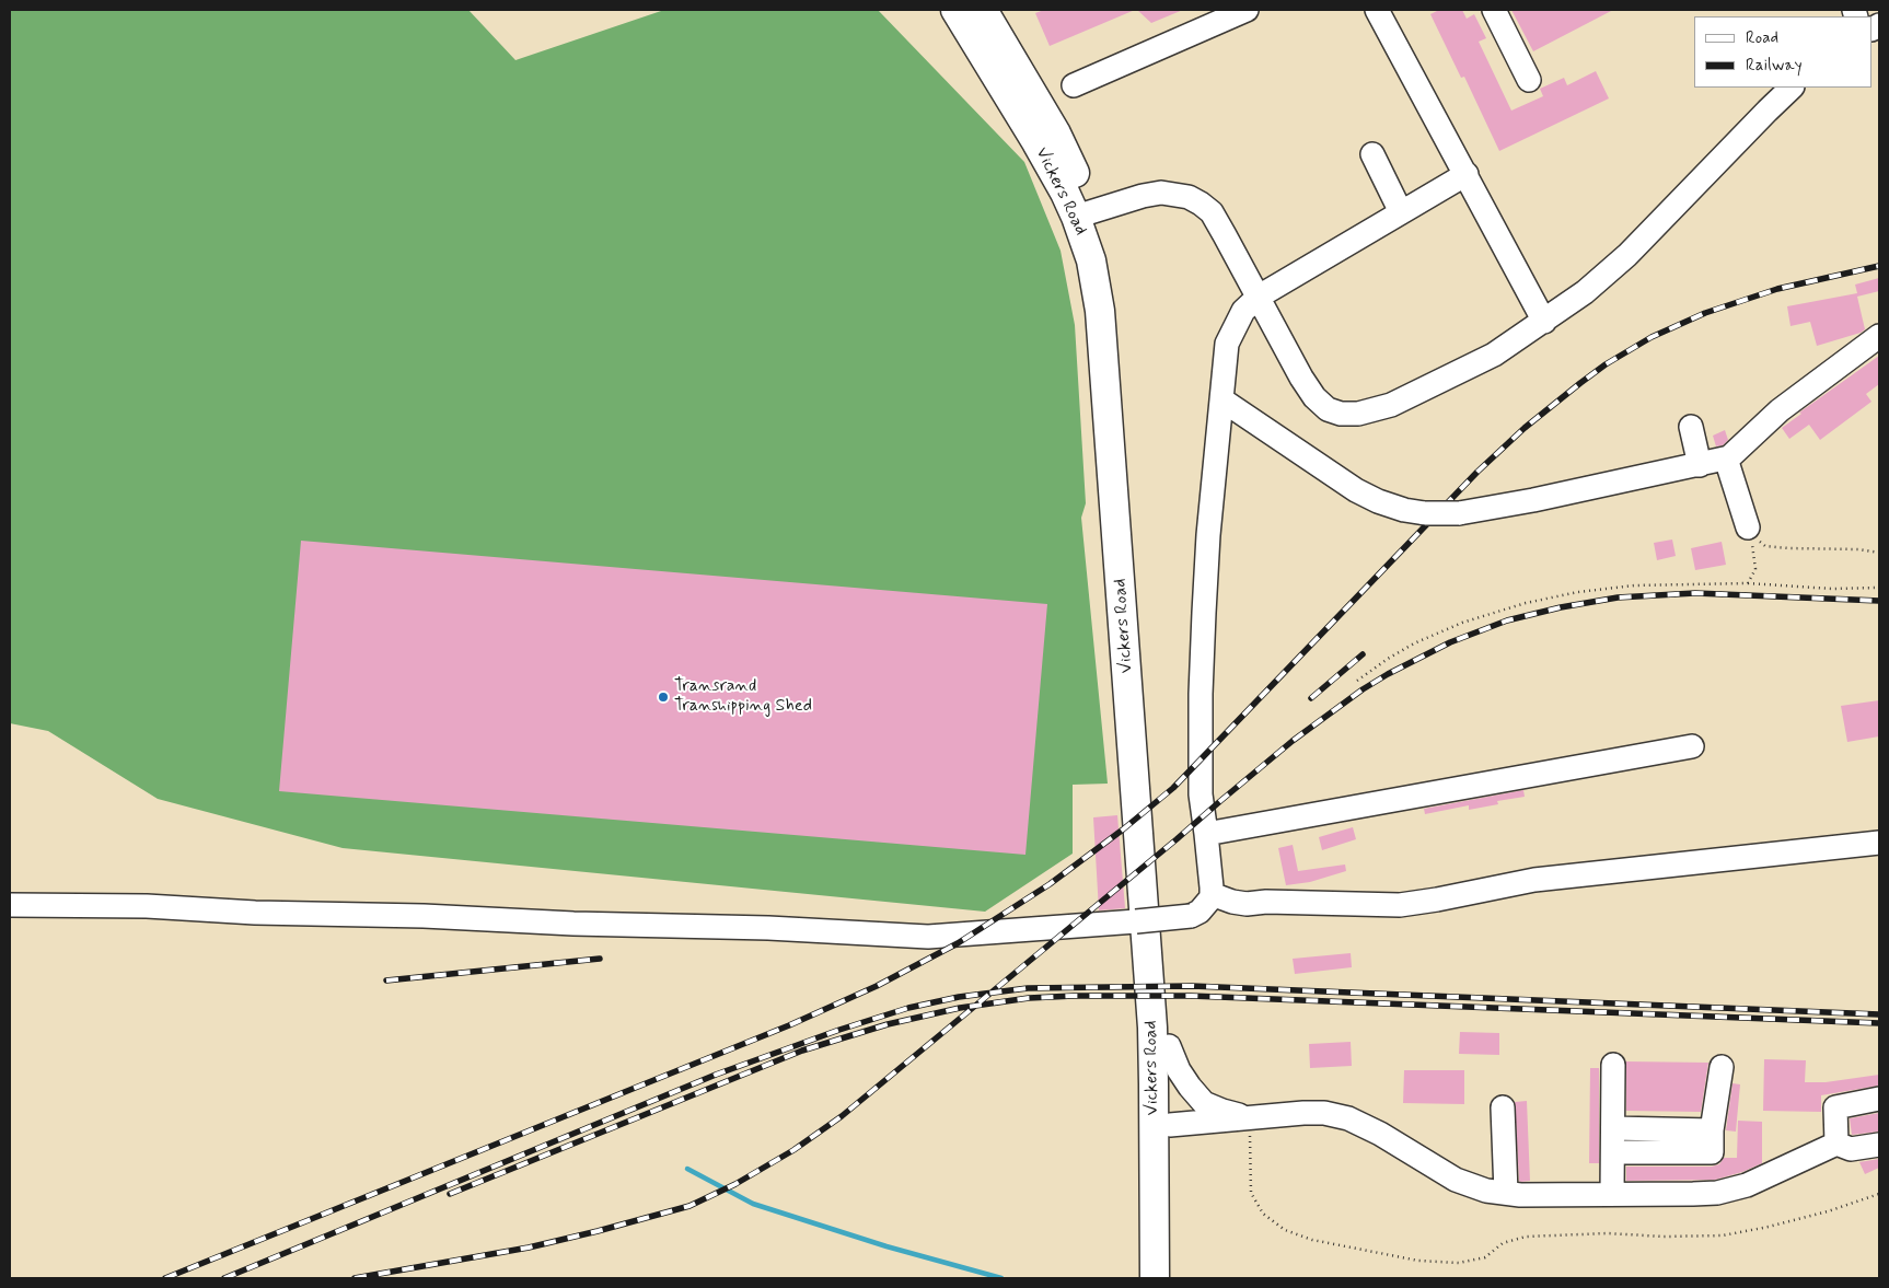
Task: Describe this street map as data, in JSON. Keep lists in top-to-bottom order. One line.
{"streets":{"main road":["Vickers Road"]},"places":["Transrand Transhipping Shed"],"legend":["Road","Railway"]}
